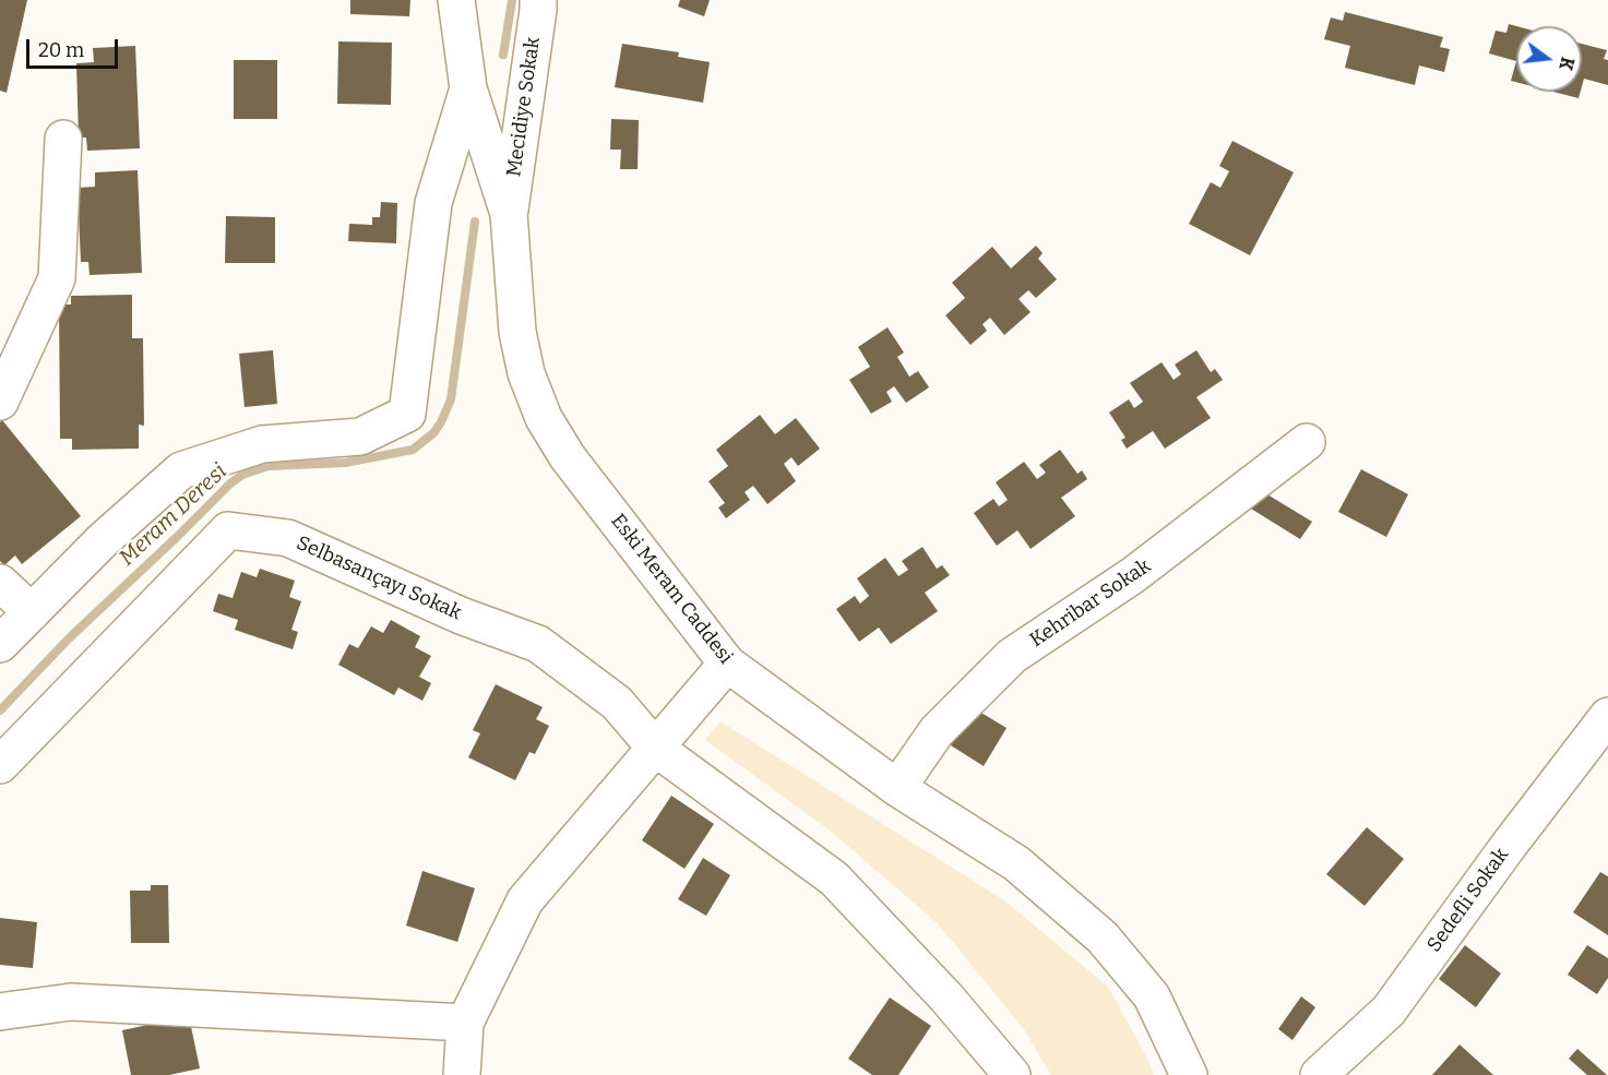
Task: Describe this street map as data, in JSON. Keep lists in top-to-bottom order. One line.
{"streets":{"street":["Mecidiye Sokak","Selbasançayı Sokak","Eski Meram Caddesi","Kehribar Sokak","Sedefli Sokak"]},"crossings":[["Mecidiye Sokak","Eski Meram Caddesi"],["Eski Meram Caddesi","Kehribar Sokak"]],"water":["Meram Deresi"],"scale_bar":"20 m","north":"right"}
